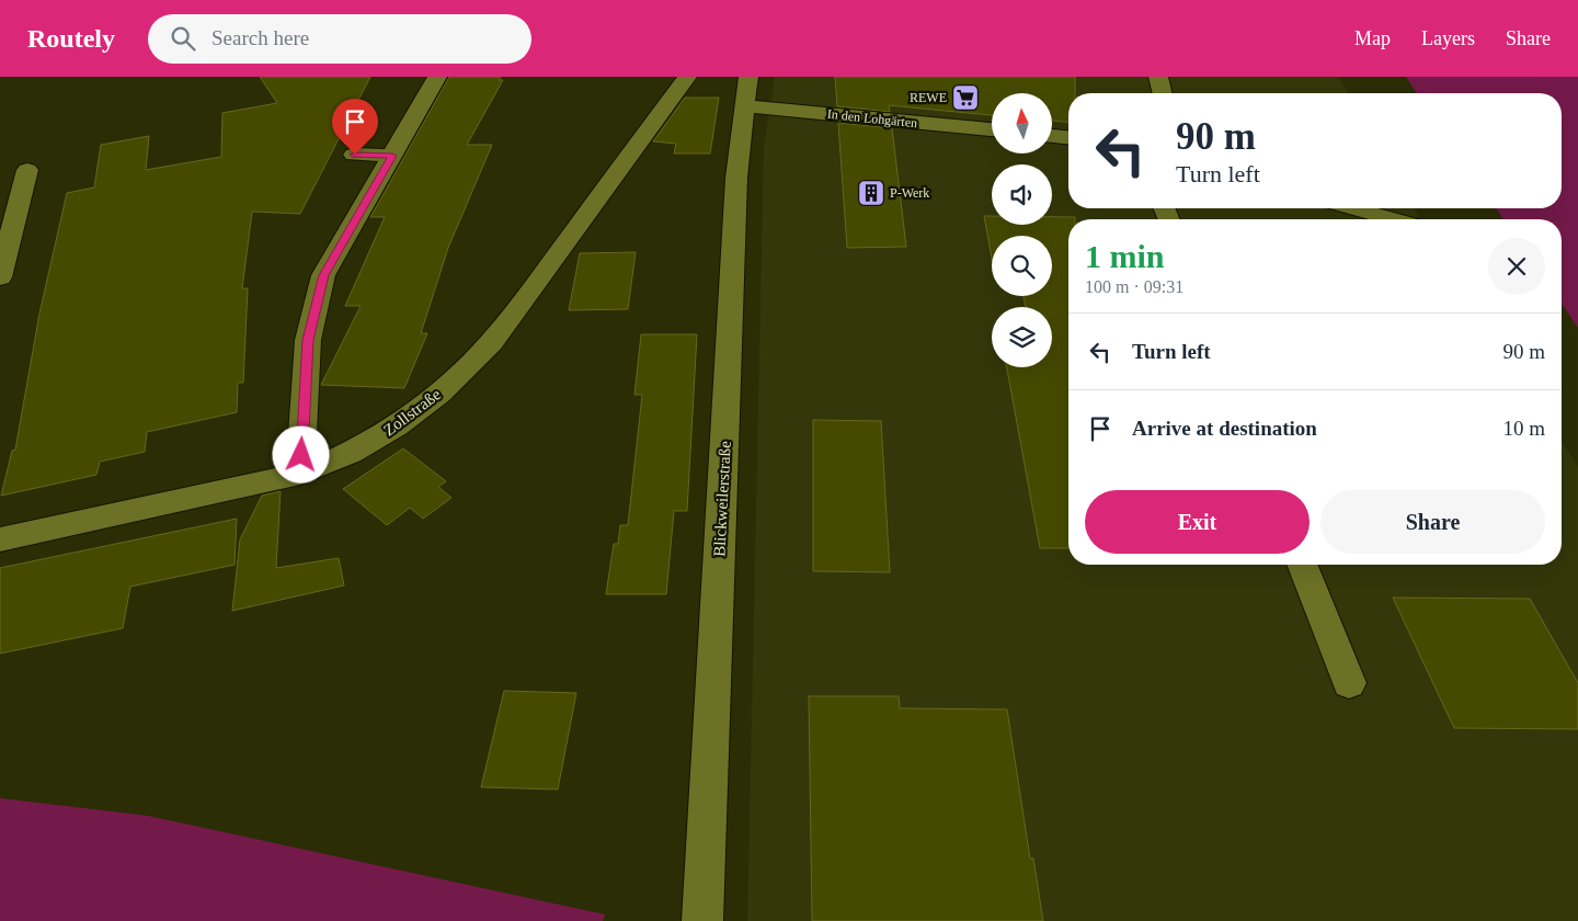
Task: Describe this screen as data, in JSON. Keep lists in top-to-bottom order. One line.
{"streets":{"street":["In den Lohgärten","Zollstraße","Blickweilerstraße"]},"crossings":[["In den Lohgärten","Blickweilerstraße"]],"places":{"supermarket":["REWE"],"building":["P-Werk"]},"north":"top","page":{"header":"Routely","search":"Search here","nav":["Map","Layers","Share"],"turn":["90 m","Turn left"],"heading":["1 min","100 m · 09:31"],"list":[{"name":"Turn left","value":"90 m"},{"name":"Arrive at destination","value":"10 m"}],"buttons":["Exit","Share"]}}
